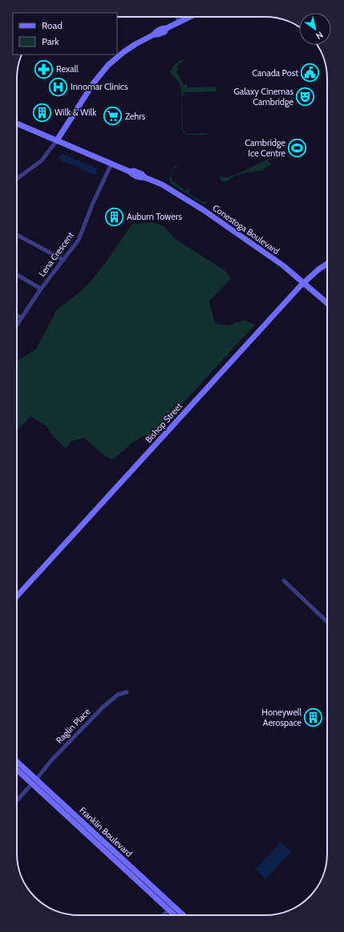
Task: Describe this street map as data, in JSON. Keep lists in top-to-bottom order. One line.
{"streets":{"main road":["Conestoga Boulevard","Bishop Street","Franklin Boulevard"],"street":["Lena Crescent","Raglin Place"]},"crossings":[["Conestoga Boulevard","Lena Crescent"],["Conestoga Boulevard","Bishop Street"],["Raglin Place","Franklin Boulevard"]],"places":{"pharmacy":["Rexall"],"public building":["Canada Post"],"hospital":["Innomar Clinics"],"theatre":["Galaxy Cinemas Cambridge"],"building":["Wilk & Wilk","Auburn Towers","Honeywell Aerospace"],"supermarket":["Zehrs"],"sports":["Cambridge Ice Centre"]},"legend":["Road","Park"],"north":"bottom right"}
